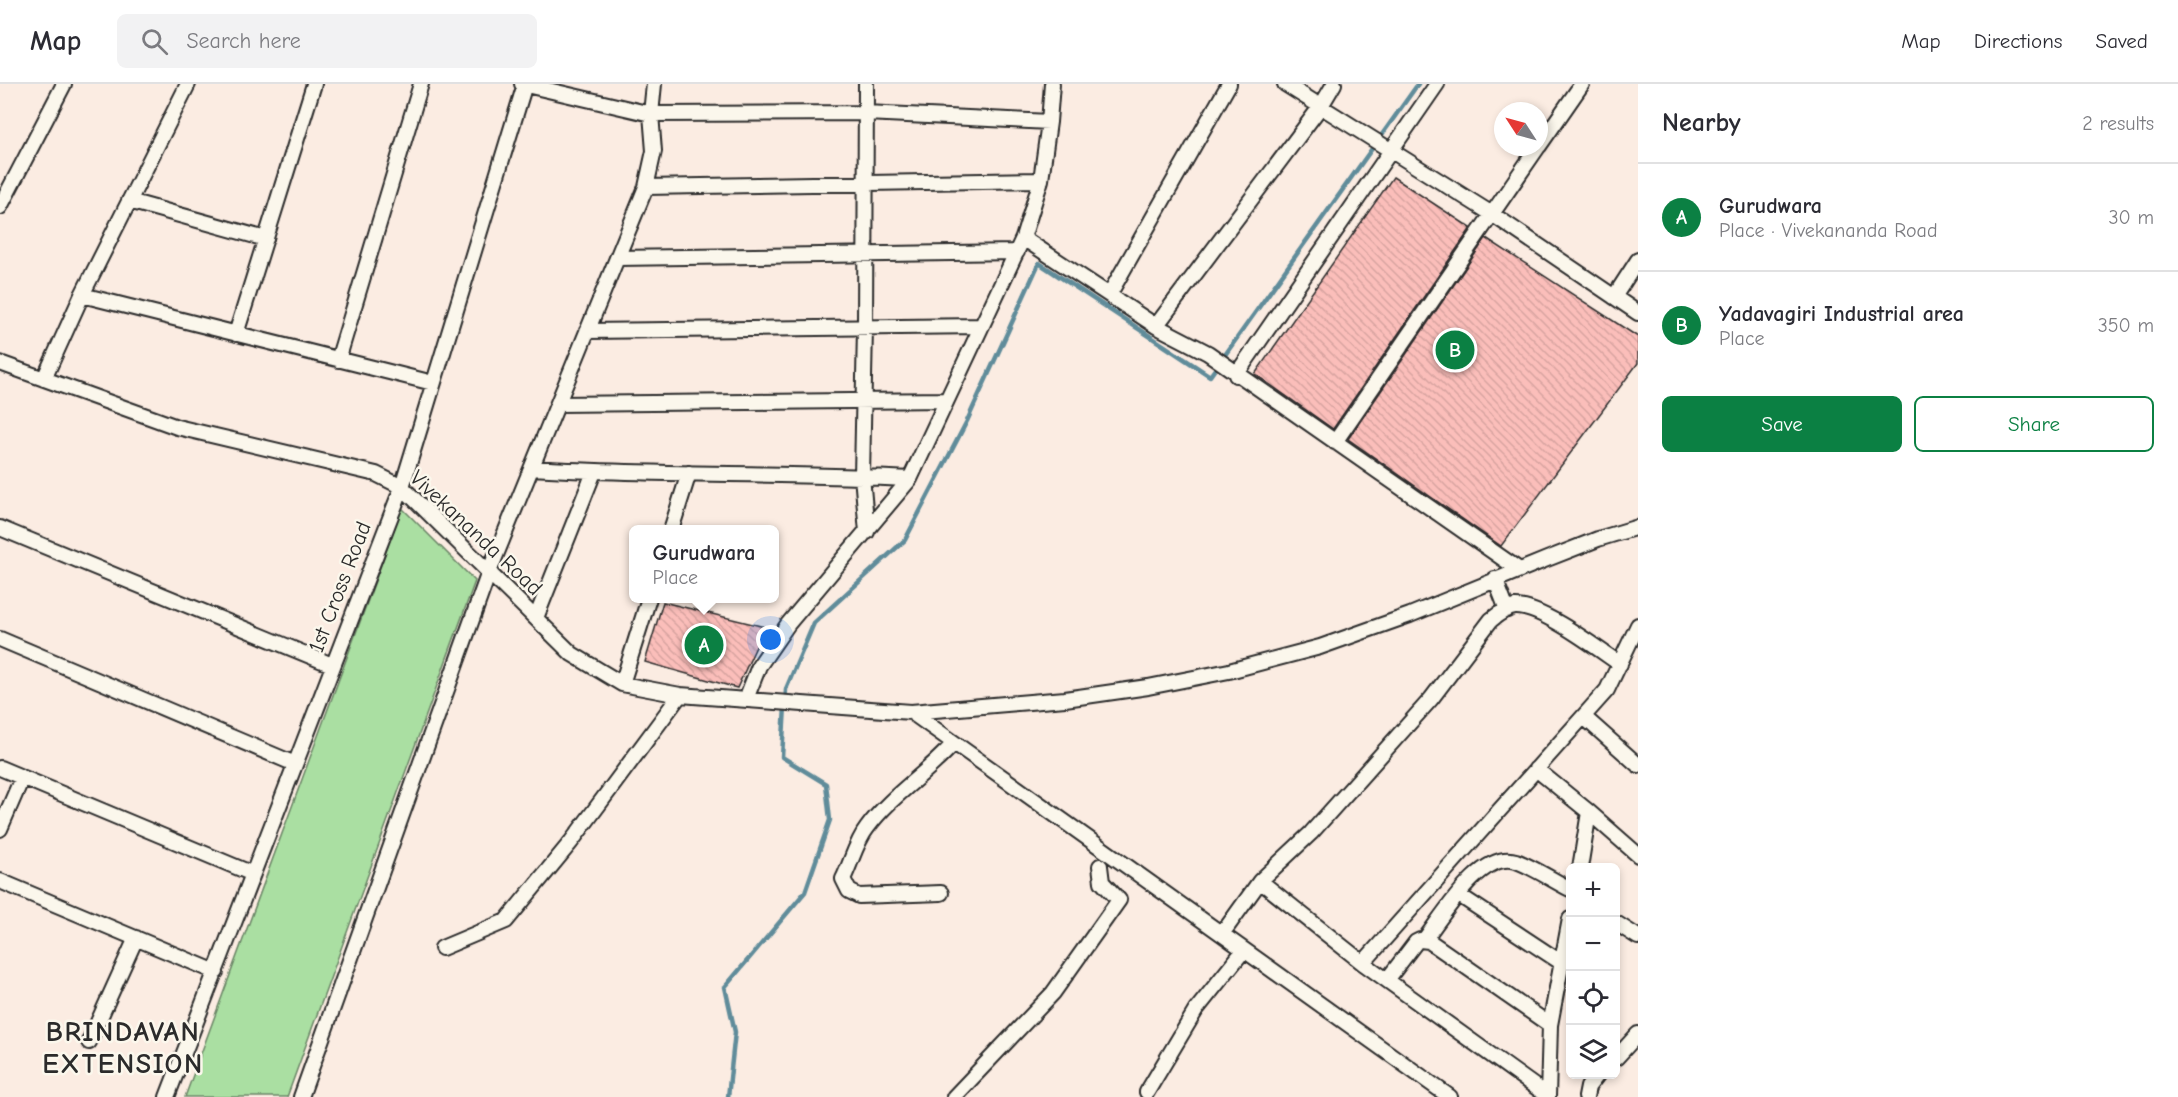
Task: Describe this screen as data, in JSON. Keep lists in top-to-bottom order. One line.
{"streets":{"street":["Vivekananda Road","1st Cross Road"]},"crossings":[["Vivekananda Road","1st Cross Road"]],"districts":["BRINDAVAN EXTENSION"],"north":"top left","page":{"header":"Map","search":"Search here","nav":["Map","Directions","Saved"],"heading":["Nearby","2 results"],"list":[{"mark":"A","name":"Gurudwara","note":"Place · Vivekananda Road","value":"30 m"},{"mark":"B","name":"Yadavagiri Industrial area","note":"Place","value":"350 m"}],"pins":["B","A"],"buttons":["Save","Share"],"popup":["Gurudwara","Place"],"map_buttons":["+","−"]}}
